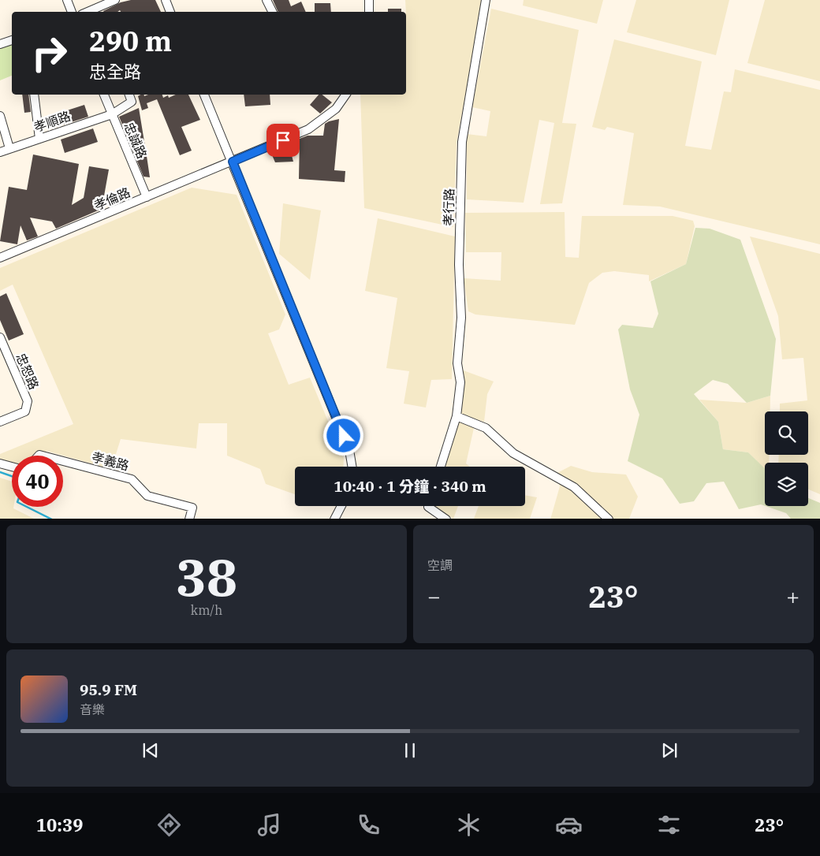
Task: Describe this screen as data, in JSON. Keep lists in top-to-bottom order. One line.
{"streets":{"street":["孝順路","忠誠路","孝倫路","孝行路","忠恕路","孝義路"]},"crossings":[["孝順路","忠誠路"],["忠誠路","孝倫路"]],"page":{"turn":["290 m","忠全路"],"limit":"40","trip":"10:40 · 1 分鐘 · 340 m","tile":[["38","km/h"],"空調"],"heat":["−","23°","+"],"song":["95.9 FM","音樂"],"tabs":["10:39","23°"]}}
